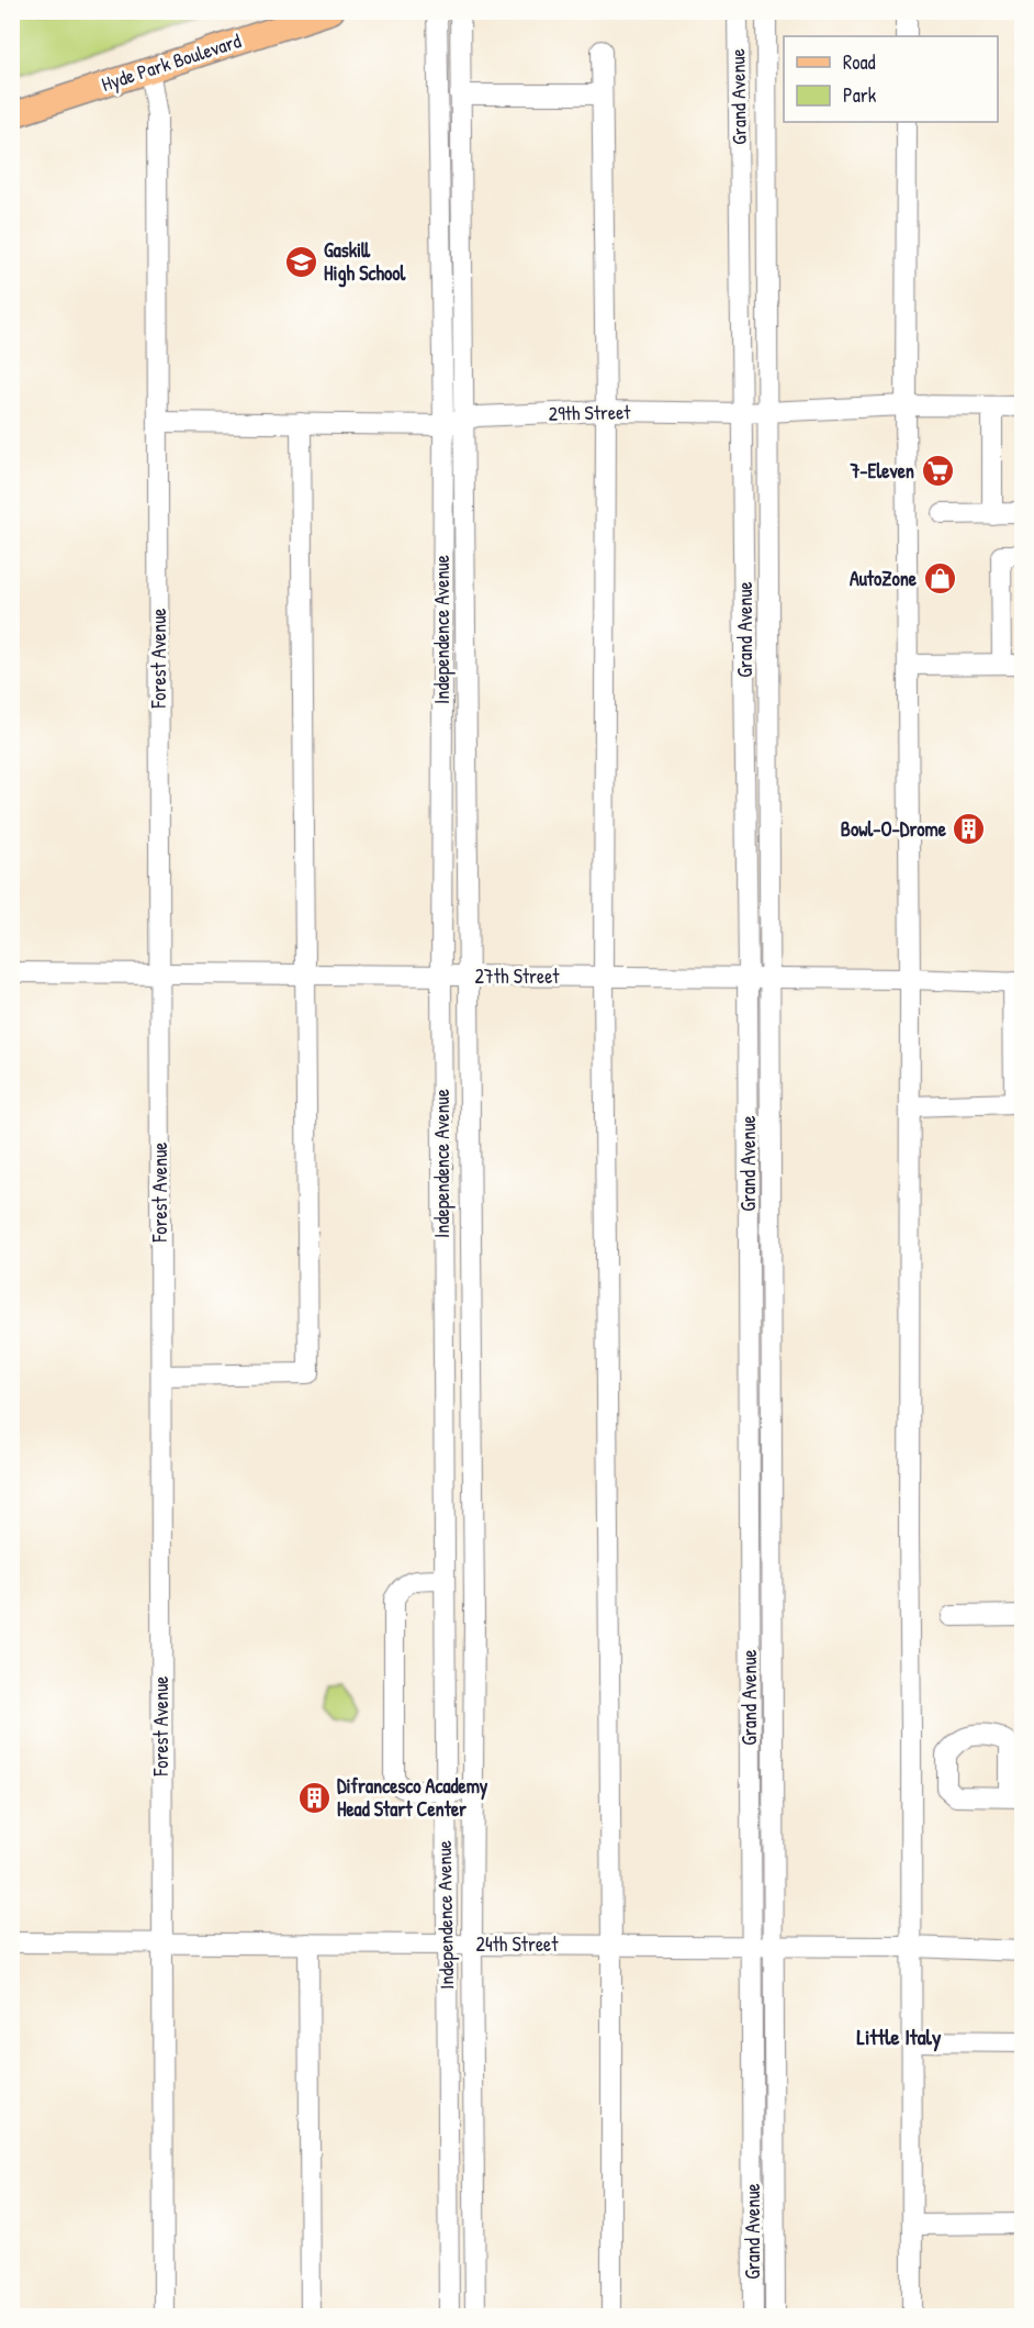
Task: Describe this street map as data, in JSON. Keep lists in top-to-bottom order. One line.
{"streets":{"main road":["Hyde Park Boulevard"],"street":["Grand Avenue","29th Street","Independence Avenue","Forest Avenue","27th Street","24th Street"]},"crossings":[["Hyde Park Boulevard","Forest Avenue"],["Grand Avenue","29th Street"],["Grand Avenue","27th Street"],["Grand Avenue","24th Street"],["29th Street","Independence Avenue"],["29th Street","Forest Avenue"],["Independence Avenue","27th Street"],["Independence Avenue","24th Street"],["Forest Avenue","27th Street"],["Forest Avenue","24th Street"]],"districts":["Little Italy"],"places":{"school or university":["Gaskill High School"],"supermarket":["7-Eleven"],"shop":["AutoZone"],"building":["Bowl-O-Drome","Difrancesco Academy Head Start Center"]},"legend":["Road","Park"]}
